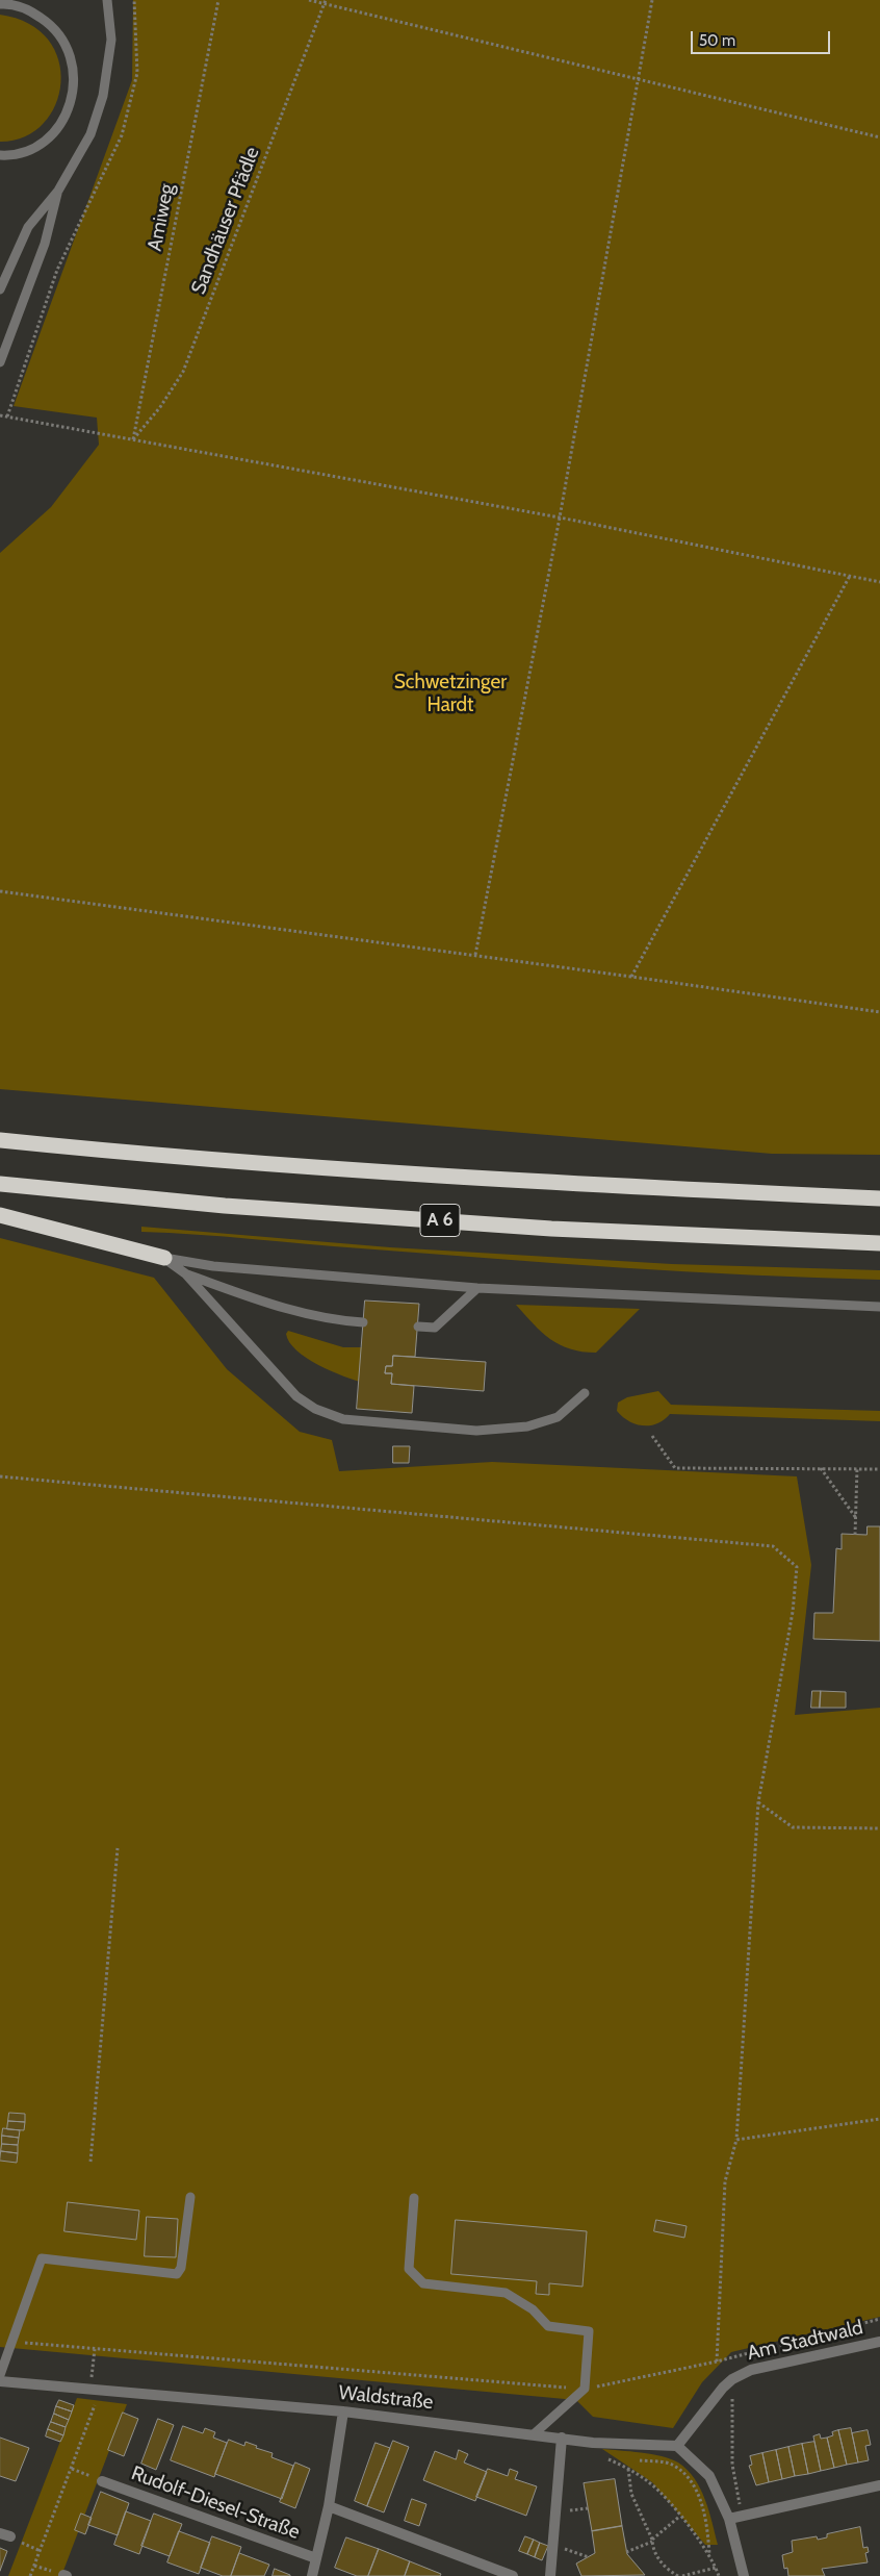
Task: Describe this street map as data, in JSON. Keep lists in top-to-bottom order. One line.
{"streets":{"highway":["A 6"],"street":["Am Stadtwald","Waldstraße","Rudolf-Diesel-Straße"],"path":["Amiweg","Sandhäuser Pfädle"]},"crossings":[["Amiweg","Sandhäuser Pfädle"],["Am Stadtwald","Waldstraße"],["Waldstraße","Rudolf-Diesel-Straße"]],"parks":["Schwetzinger Hardt"],"scale_bar":"50 m"}
